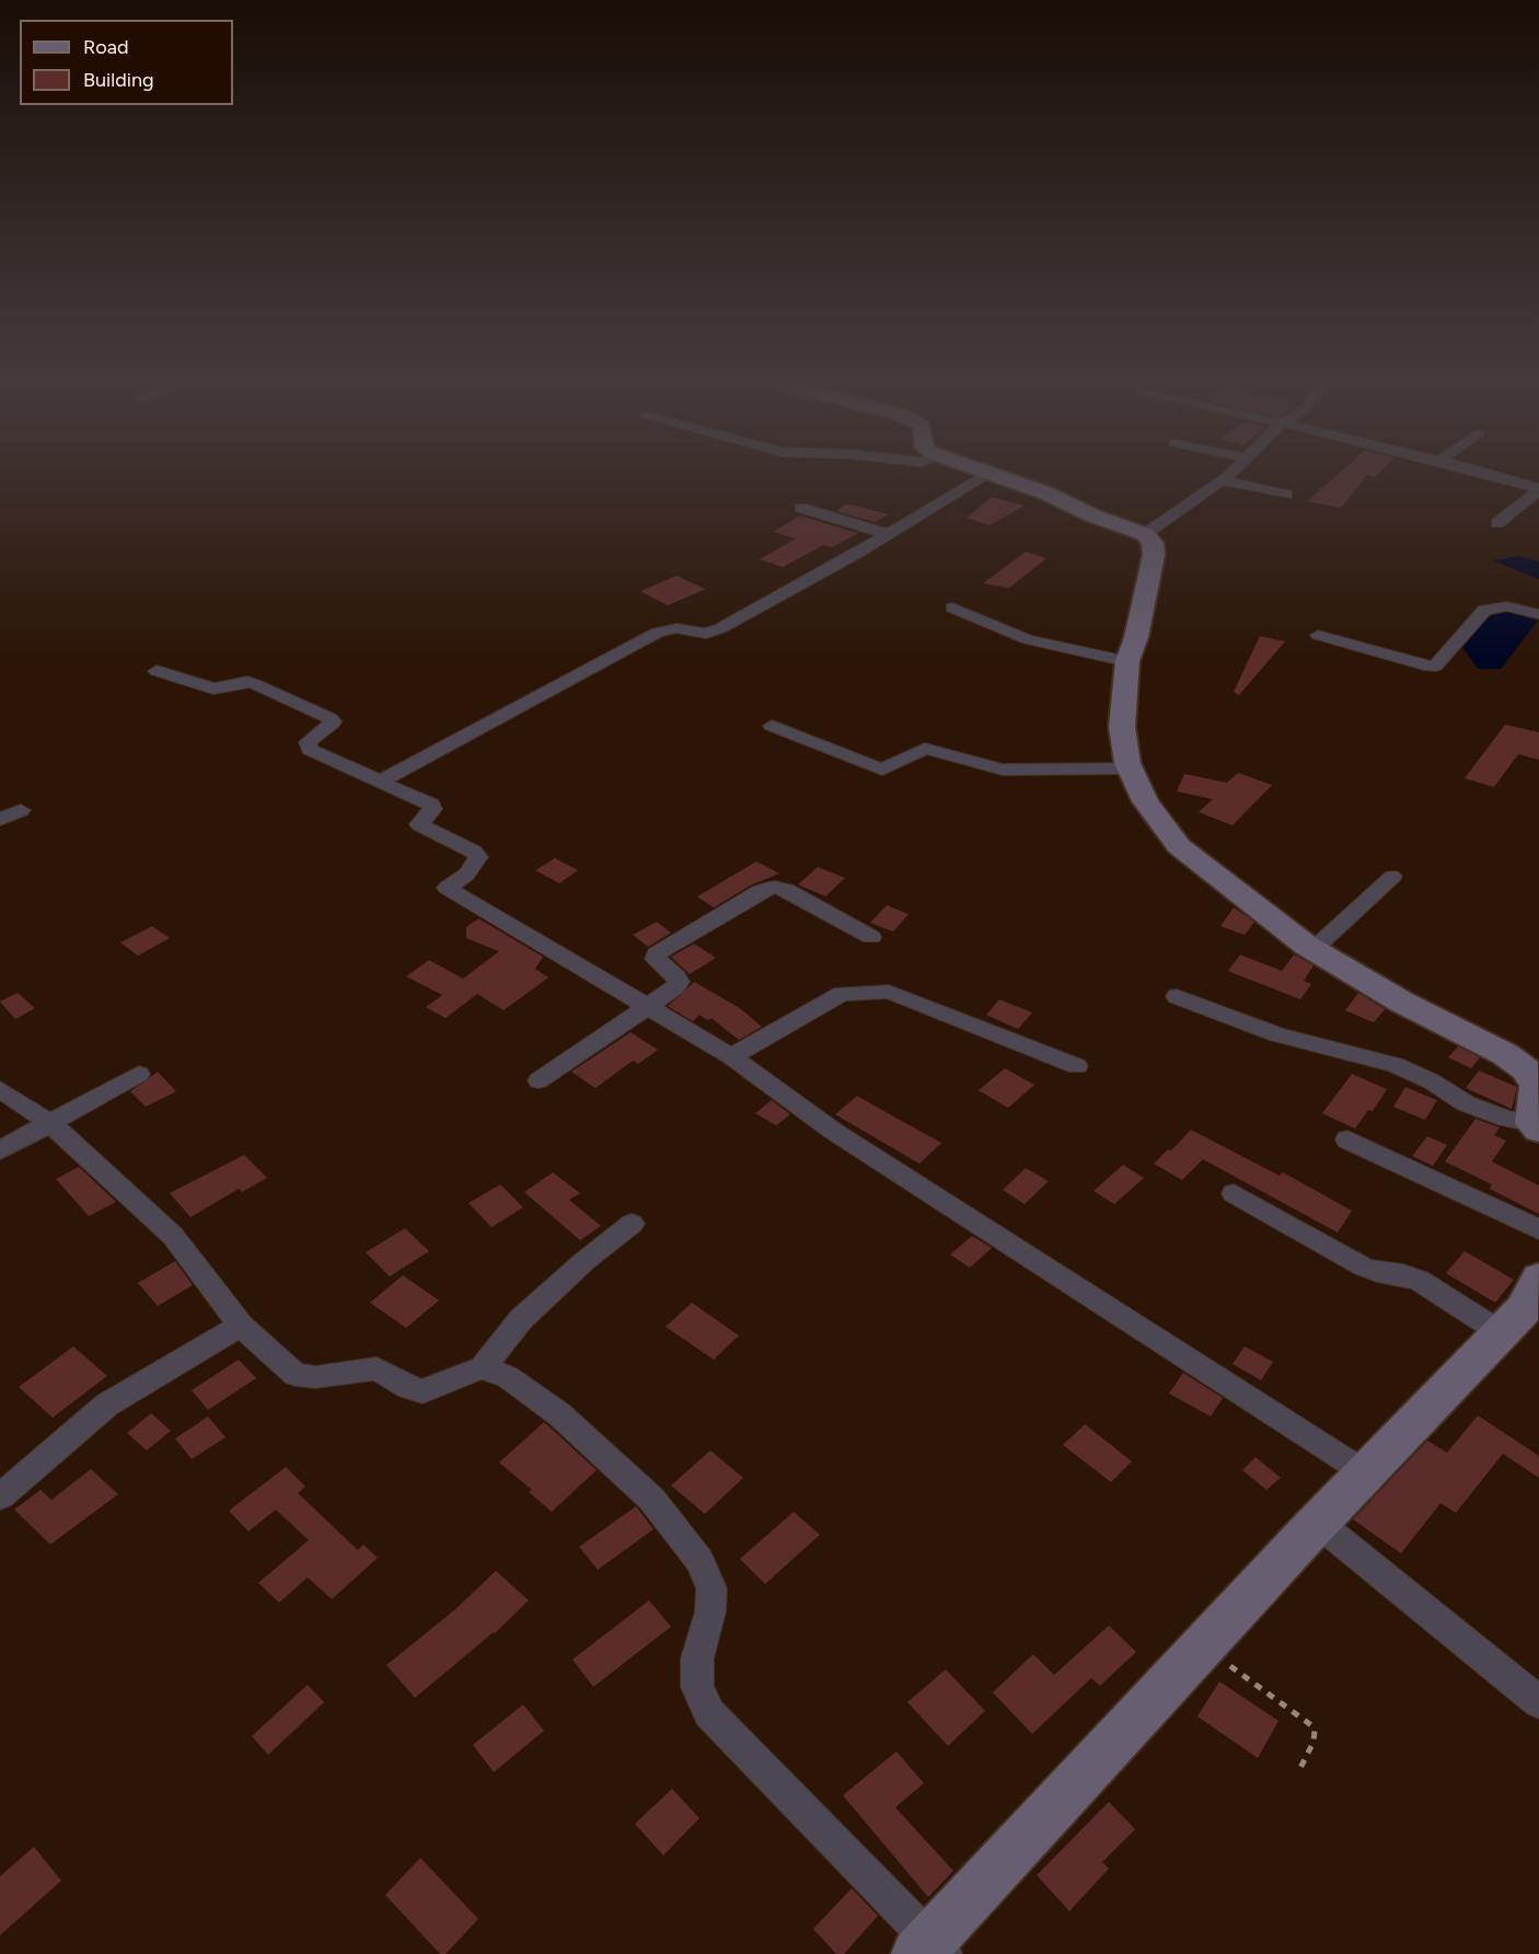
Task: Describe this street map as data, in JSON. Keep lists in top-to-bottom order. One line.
{"legend":["Road","Building"]}
